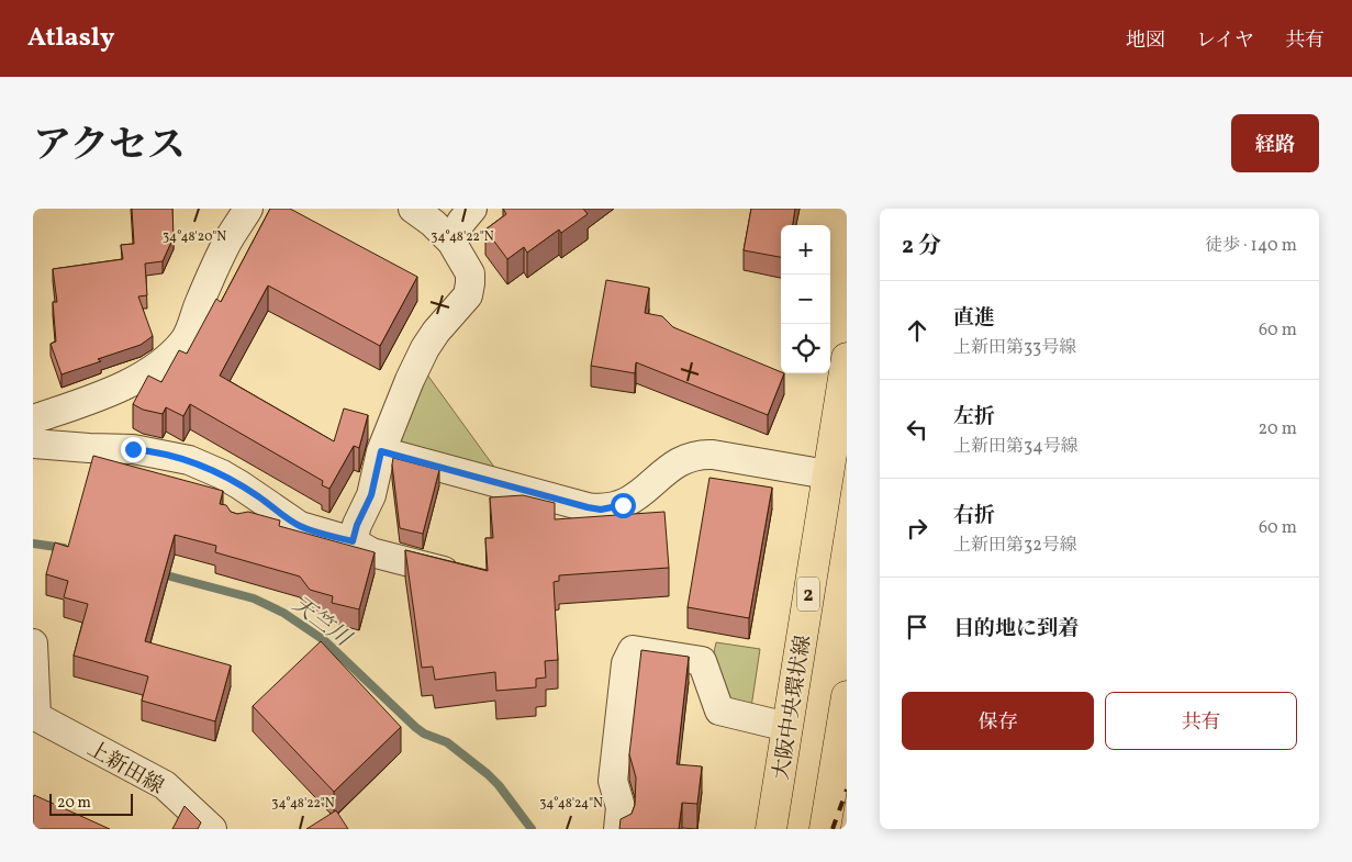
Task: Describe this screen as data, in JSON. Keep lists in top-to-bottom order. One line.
{"streets":{"main road":["2","大阪中央環状線"],"street":["上新田線"]},"water":["天竺川"],"scale_bar":"20 m","page":{"header":"Atlasly","nav":["地図","レイヤ","共有"],"title":"アクセス","buttons":["経路",["保存","共有"]],"heading":["2 分","徒歩 · 140 m"],"map_buttons":["+","−"],"list":[["直進","上新田第33号線","60 m"],["左折","上新田第34号線","20 m"],["右折","上新田第32号線","60 m"],"目的地に到着"],"scale":"20 m"},"coordinates":["34°48'20\"N","34°48'22\"N","34°48'24\"N"]}
